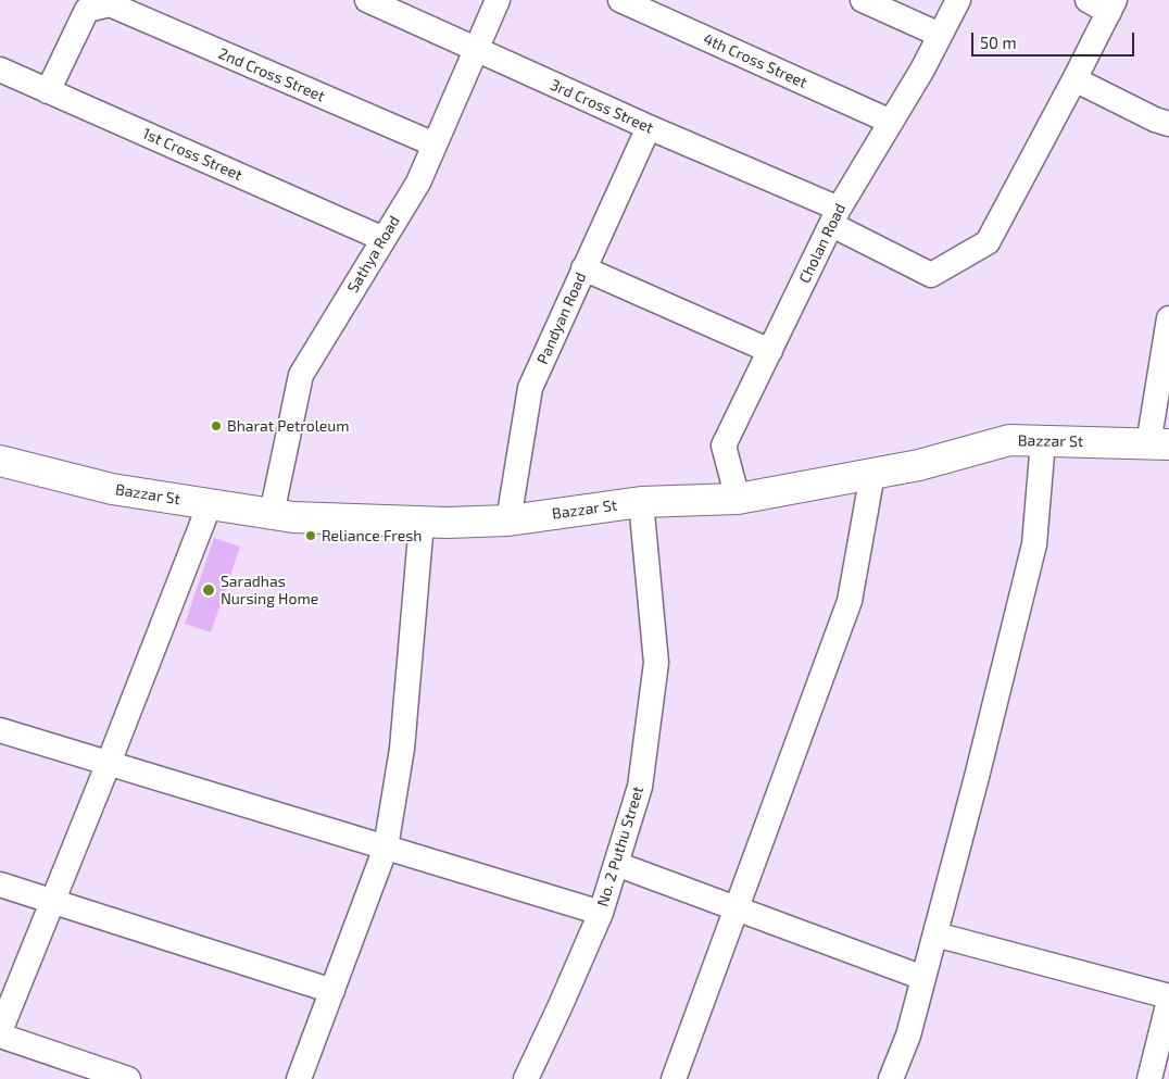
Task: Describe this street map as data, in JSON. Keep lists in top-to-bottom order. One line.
{"streets":{"main road":["Bazzar St"],"street":["4th Cross Street","2nd Cross Street","3rd Cross Street","1st Cross Street","Cholan Road","Sathya Road","Pandyan Road","No. 2 Puthu Street"]},"crossings":[["4th Cross Street","Cholan Road"],["2nd Cross Street","Sathya Road"],["3rd Cross Street","Cholan Road"],["3rd Cross Street","Sathya Road"],["3rd Cross Street","Pandyan Road"],["1st Cross Street","Sathya Road"],["Cholan Road","Bazzar St"],["Sathya Road","Bazzar St"],["Pandyan Road","Bazzar St"],["Bazzar St","No. 2 Puthu Street"]],"places":["Bharat Petroleum","Reliance Fresh","Saradhas Nursing Home"],"scale_bar":"50 m"}
